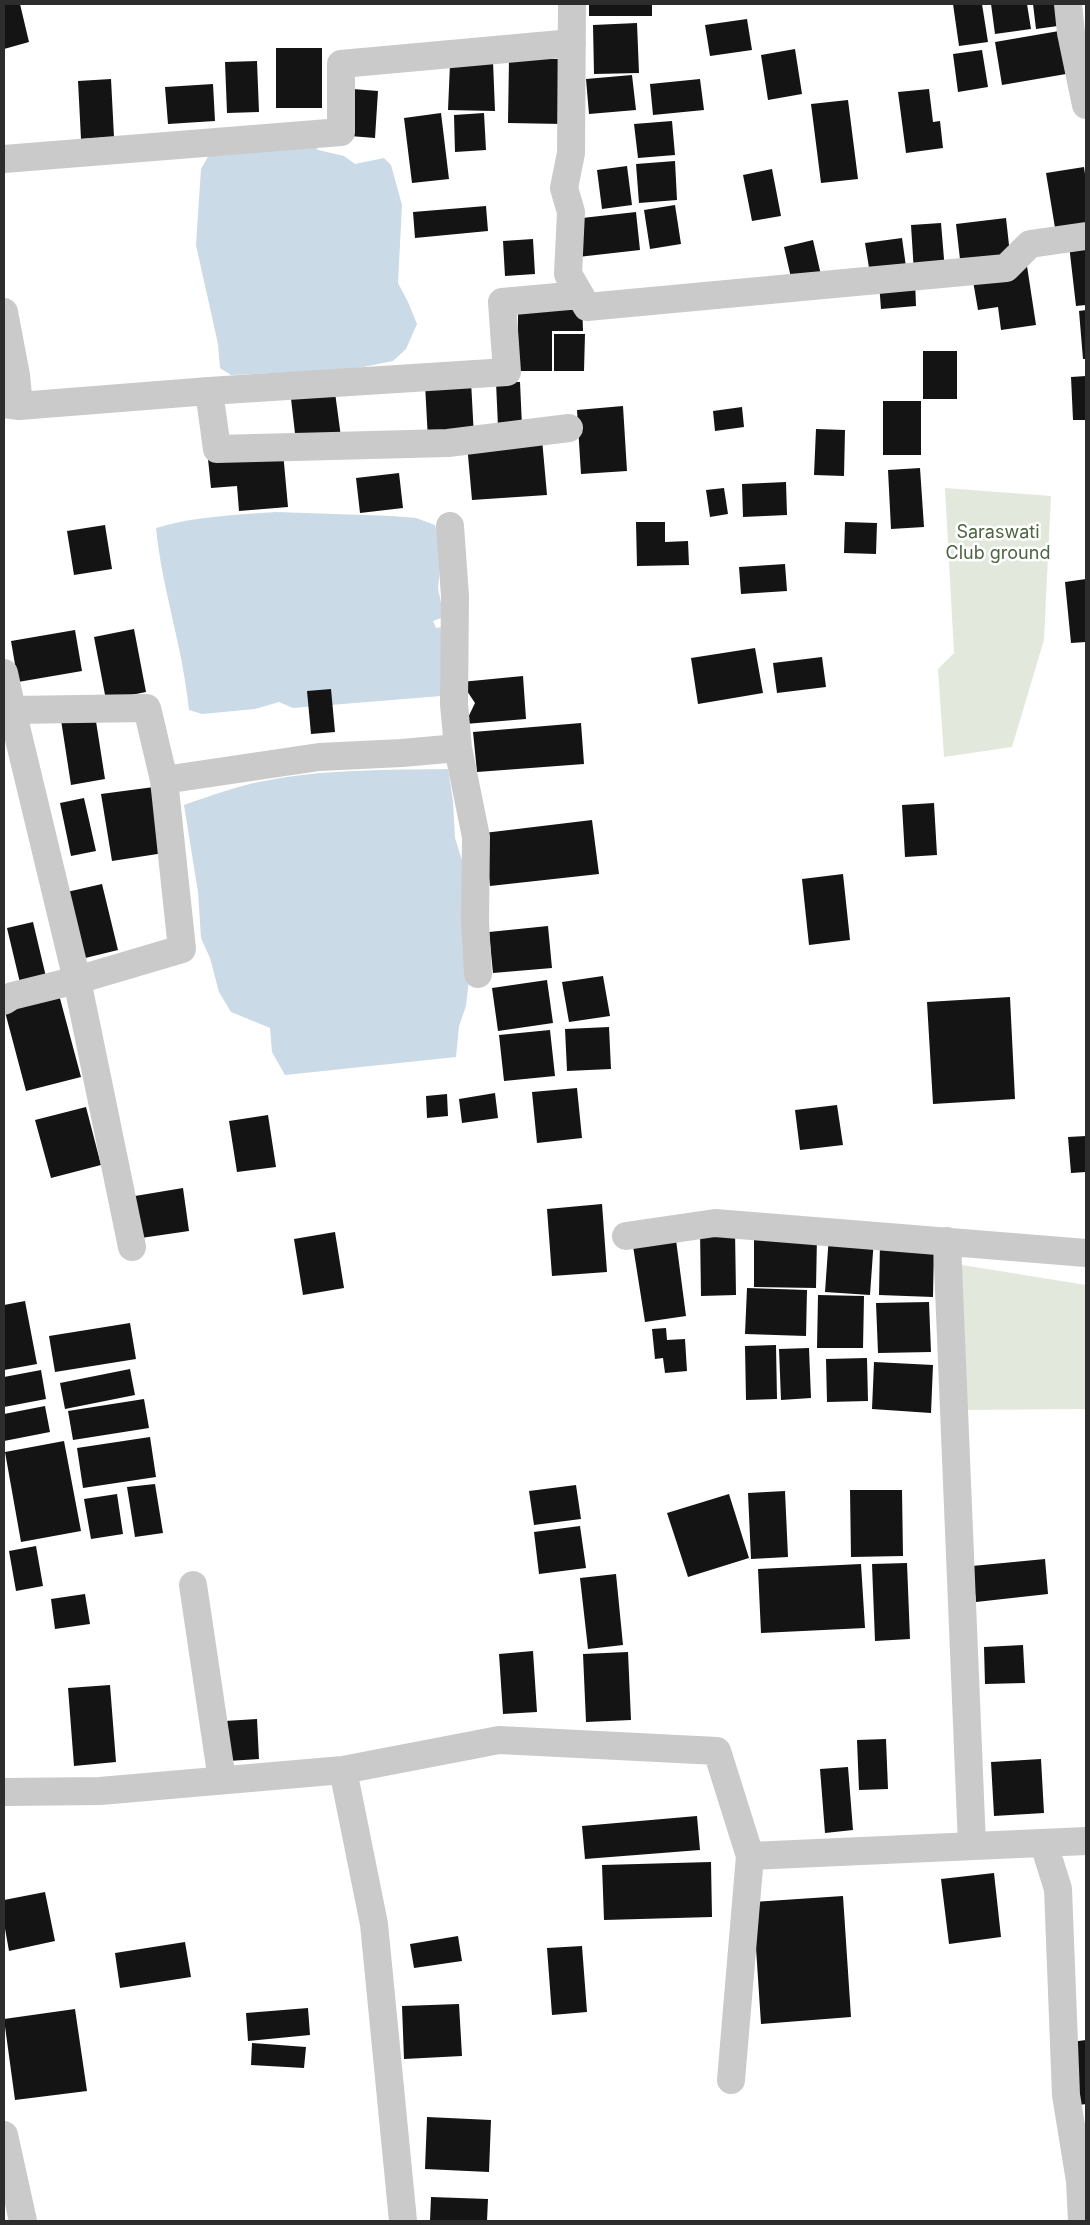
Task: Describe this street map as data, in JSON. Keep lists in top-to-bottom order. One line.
{"parks":["Saraswati Club ground"]}
